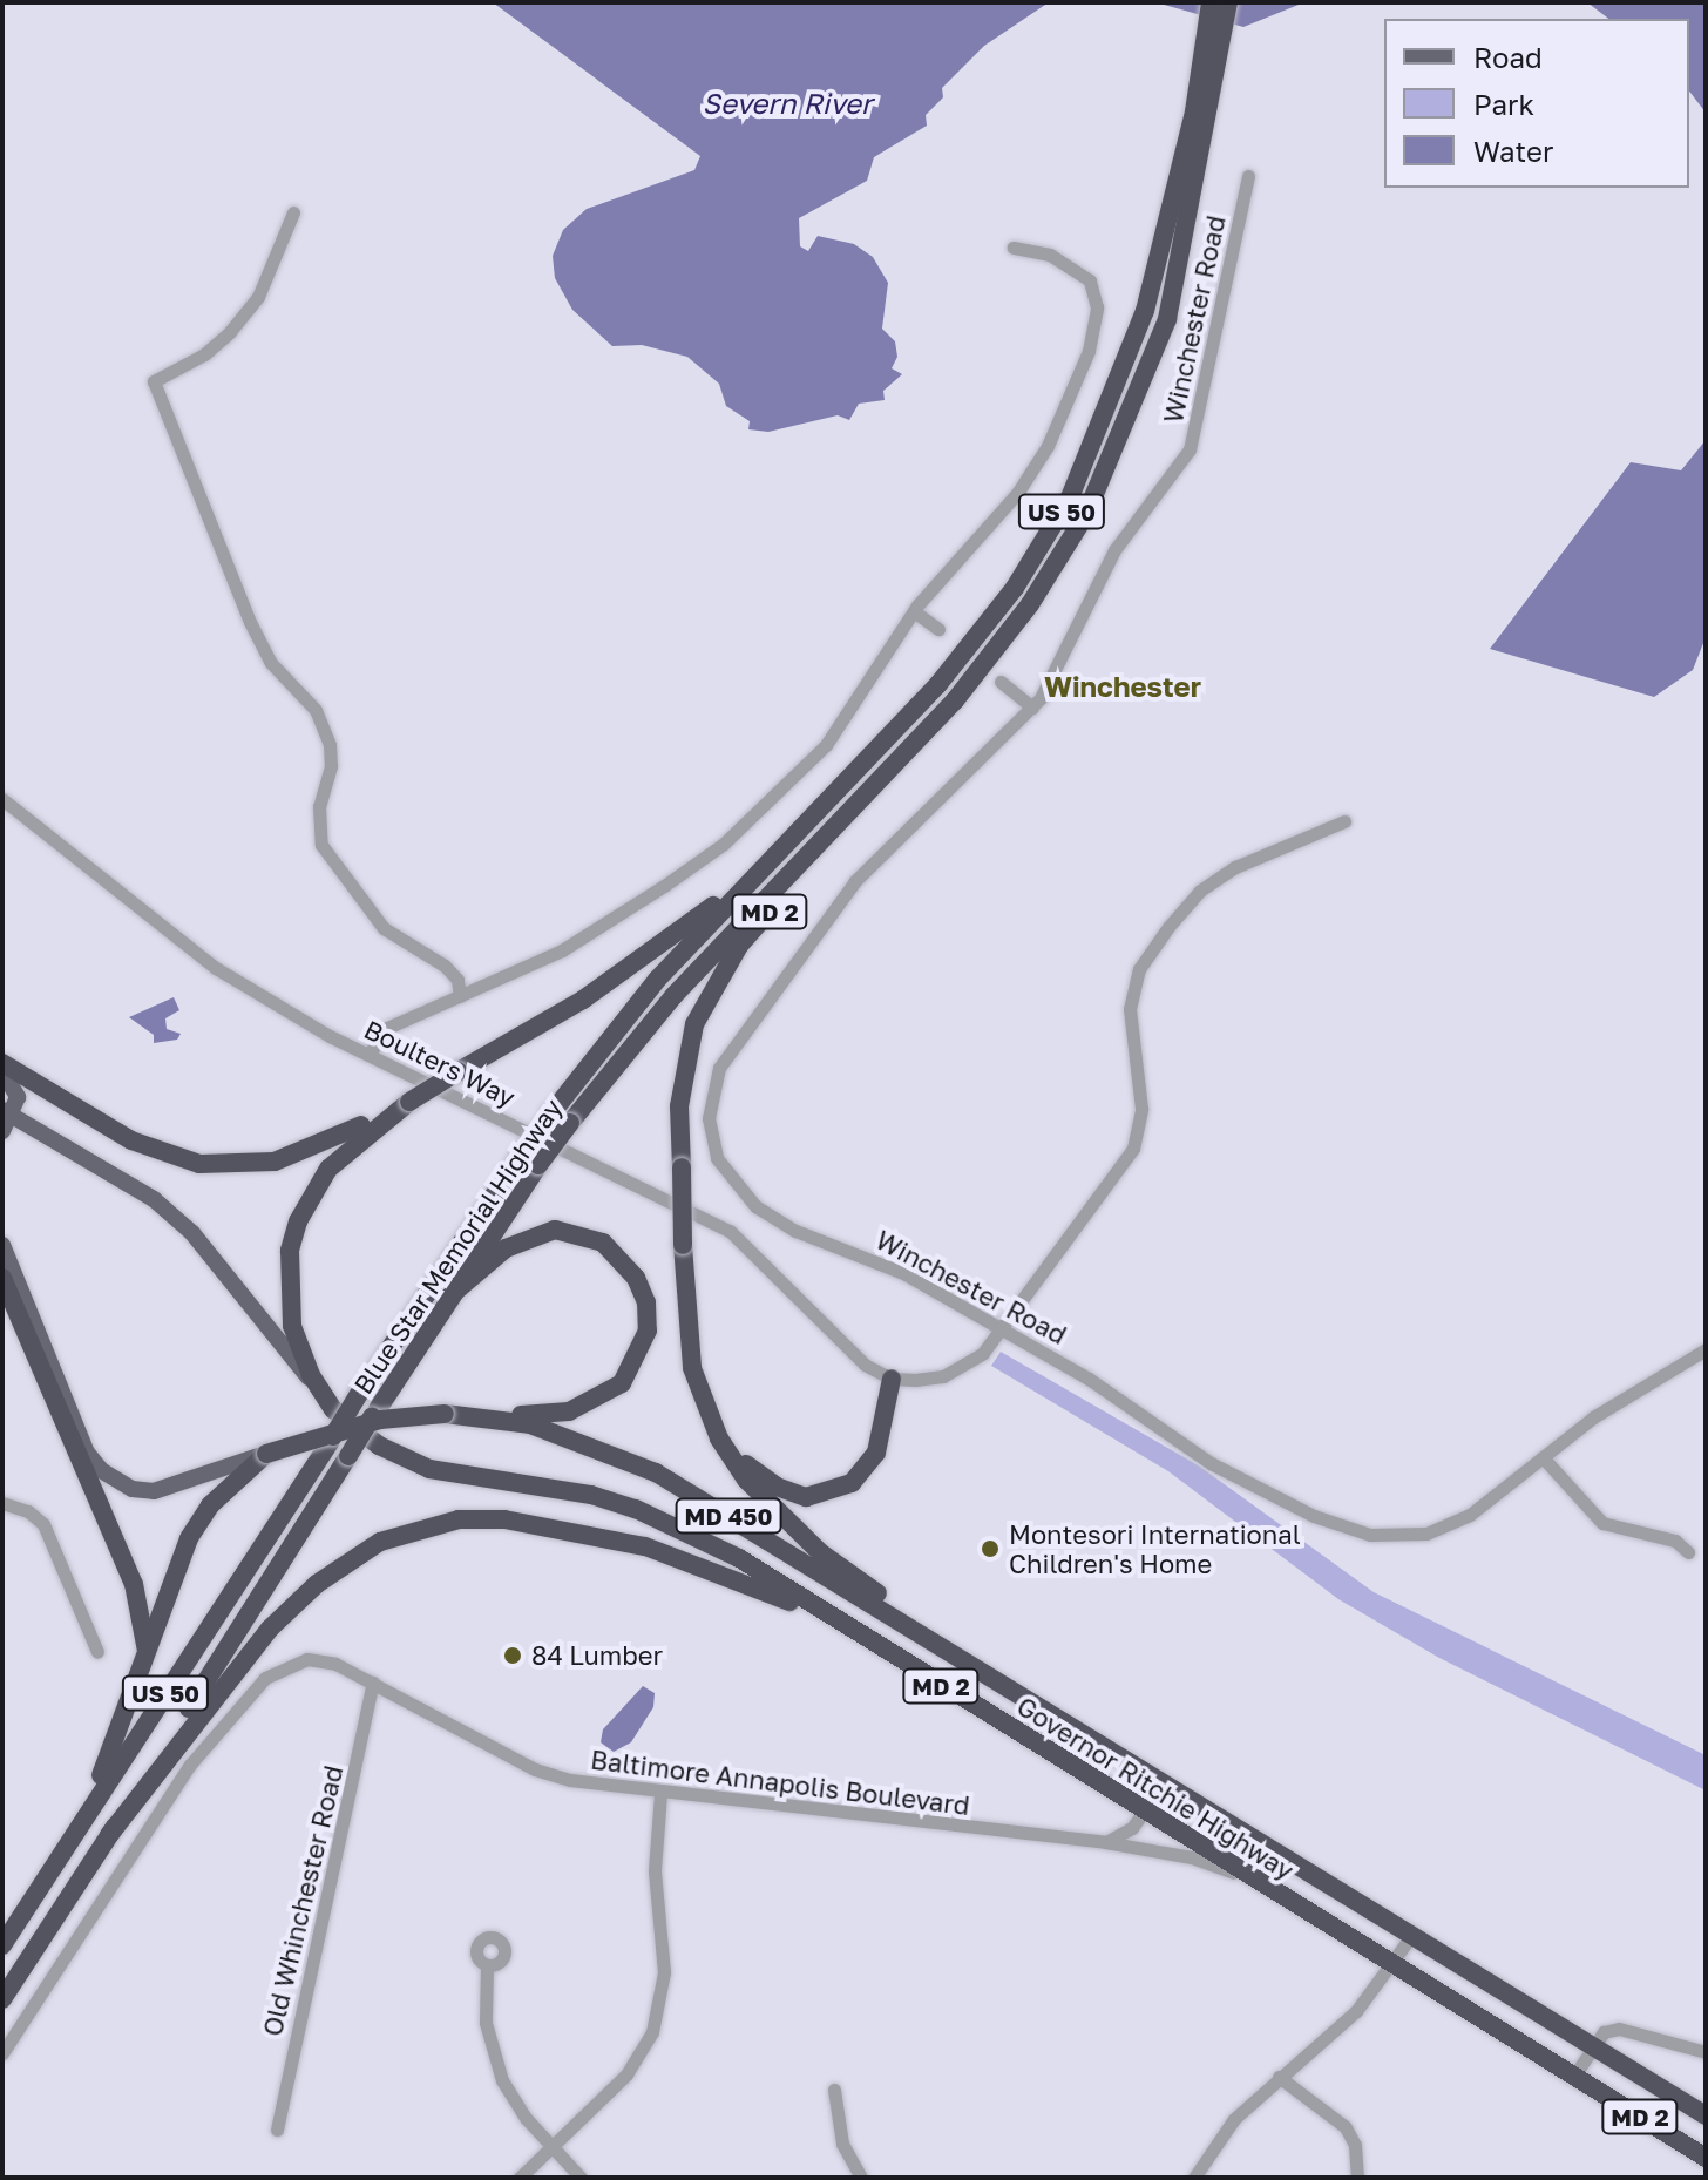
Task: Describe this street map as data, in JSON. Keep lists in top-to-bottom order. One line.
{"streets":{"highway":["US 50","MD 2","Blue Star Memorial Highway","MD 450","Governor Ritchie Highway"],"street":["Winchester Road","Boulters Way","Baltimore Annapolis Boulevard","Old Whinchester Road"]},"crossings":[["MD 2","Blue Star Memorial Highway"],["MD 2","Governor Ritchie Highway"],["MD 450","Governor Ritchie Highway"],["Baltimore Annapolis Boulevard","Governor Ritchie Highway"],["Baltimore Annapolis Boulevard","Old Whinchester Road"]],"districts":["Winchester"],"water":["Severn River"],"places":["Montesori International Children's Home","84 Lumber"],"legend":["Road","Park","Water"]}
